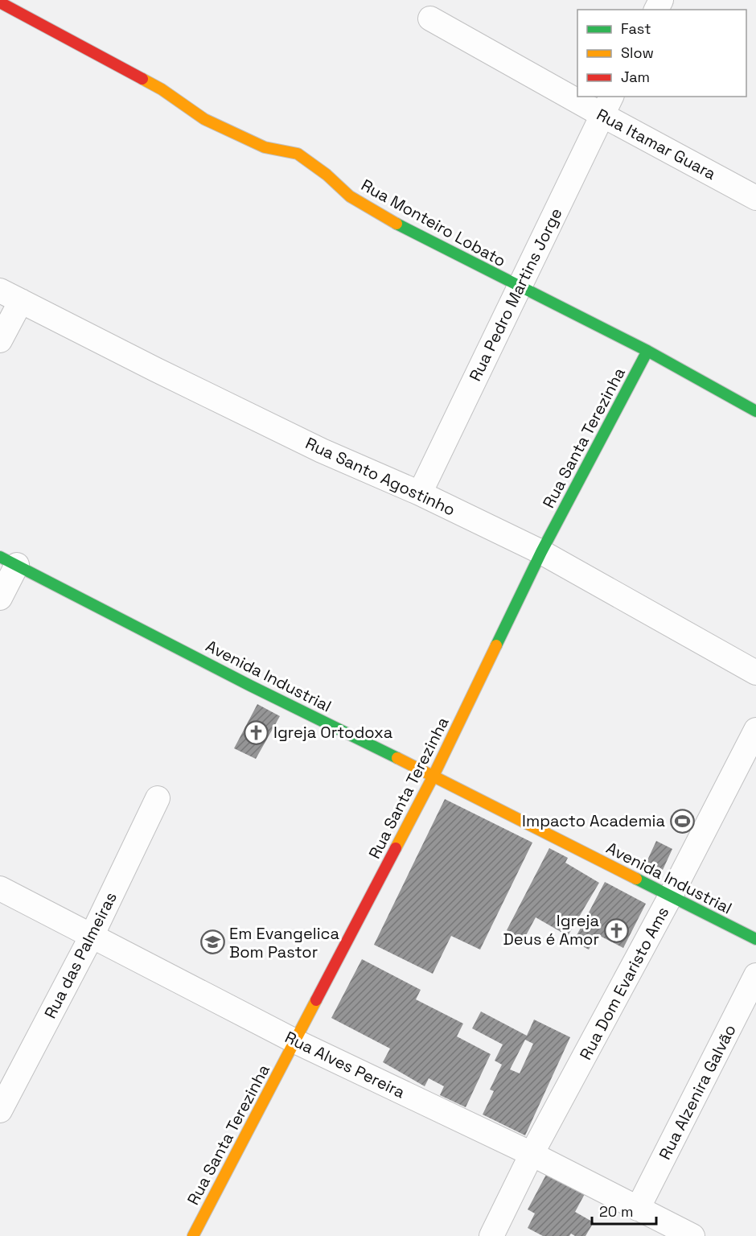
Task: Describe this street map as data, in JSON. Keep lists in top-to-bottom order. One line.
{"streets":{"street":["Rua Itamar Guara","Rua Monteiro Lobato","Rua Pedro Martins Jorge","Rua Santa Terezinha","Rua Santo Agostinho","Avenida Industrial","Rua das Palmeiras","Rua Dom Evaristo Ams","Rua Alves Pereira","Rua Alzenira Galvão"]},"crossings":[["Rua Itamar Guara","Rua Pedro Martins Jorge"],["Rua Monteiro Lobato","Rua Pedro Martins Jorge"],["Rua Monteiro Lobato","Rua Santa Terezinha"],["Rua Pedro Martins Jorge","Rua Santo Agostinho"],["Rua Santa Terezinha","Rua Santo Agostinho"],["Rua Santa Terezinha","Avenida Industrial"],["Rua Santa Terezinha","Rua Alves Pereira"],["Avenida Industrial","Rua Dom Evaristo Ams"],["Rua das Palmeiras","Rua Alves Pereira"],["Rua Dom Evaristo Ams","Rua Alves Pereira"],["Rua Alves Pereira","Rua Alzenira Galvão"]],"places":{"church":["Igreja Ortodoxa","Igreja Deus é Amor"],"sports":["Impacto Academia"],"school or university":["Em Evangelica Bom Pastor"]},"legend":["Fast","Slow","Jam"],"scale_bar":"20 m"}
